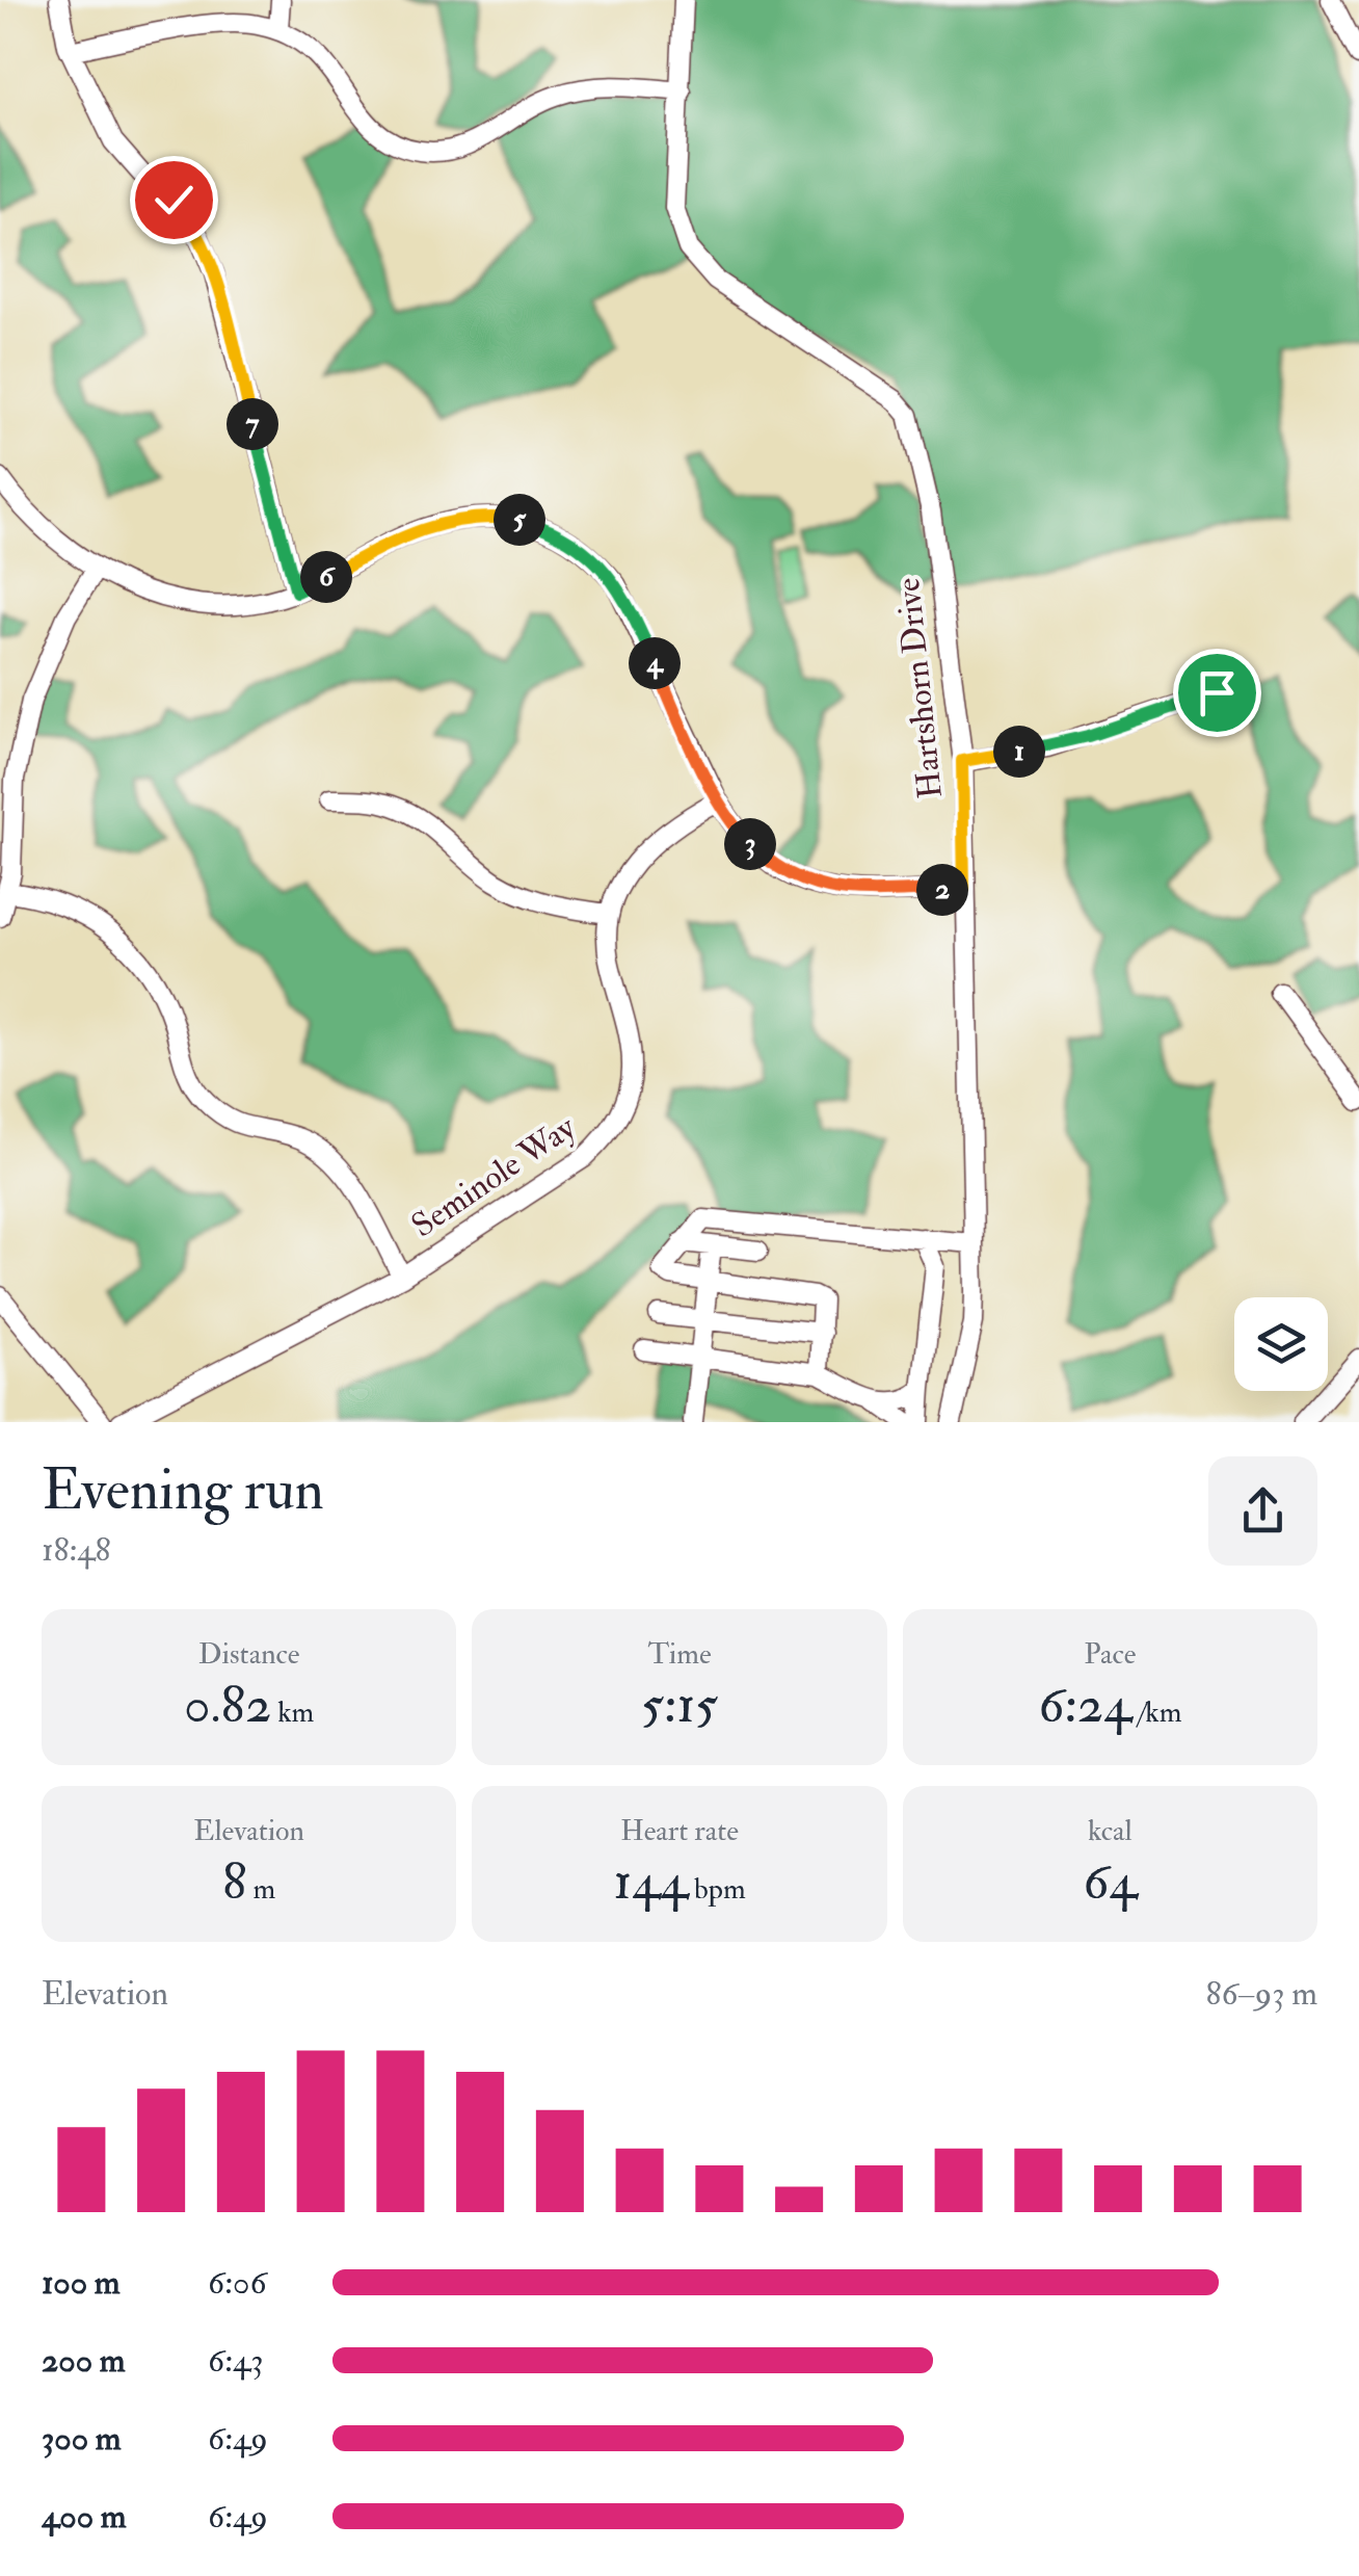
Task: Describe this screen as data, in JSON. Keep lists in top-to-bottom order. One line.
{"streets":{"street":["Hartshorn Drive","Seminole Way"]},"page":{"pins":["7","5","6","4","1","3","2"],"heading":["Evening run","18:48"],"stats":[["Distance","0.82 km"],["Time","5:15"],["Pace","6:24 /km"],["Elevation","8 m"],["Heart rate","144 bpm"],["kcal","64"]],"chart":["Elevation","86–93 m"],"list":[{"name":"100 m","note":"6:06"},{"name":"200 m","note":"6:43"},{"name":"300 m","note":"6:49"},{"name":"400 m","note":"6:49"}]}}
